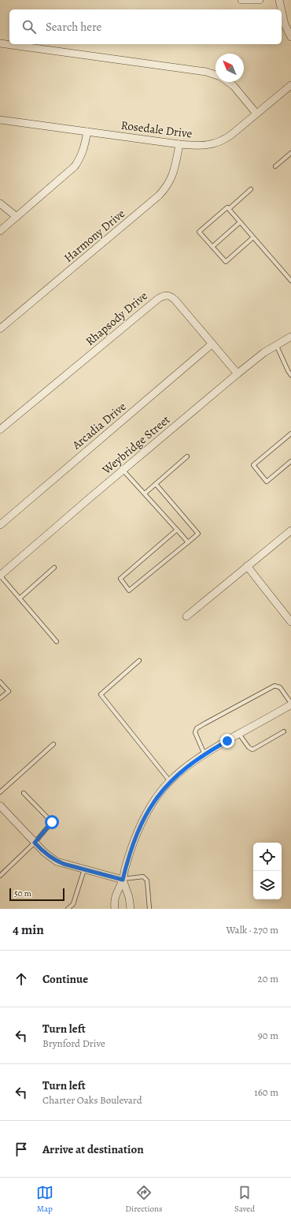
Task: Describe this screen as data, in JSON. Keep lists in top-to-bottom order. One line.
{"streets":{"street":["Rosedale Drive","Harmony Drive","Rhapsody Drive","Arcadia Drive","Weybridge Street"]},"crossings":[["Rosedale Drive","Harmony Drive"],["Rhapsody Drive","Arcadia Drive"],["Rhapsody Drive","Weybridge Street"]],"scale_bar":"50 m","north":"top left","page":{"search":"Search here","scale":"50 m","heading":["4 min","Walk · 270 m"],"list":[["Continue","20 m"],["Turn left","Brynford Drive","90 m"],["Turn left","Charter Oaks Boulevard","160 m"],"Arrive at destination"],"nav":["Map","Directions","Saved"]}}
